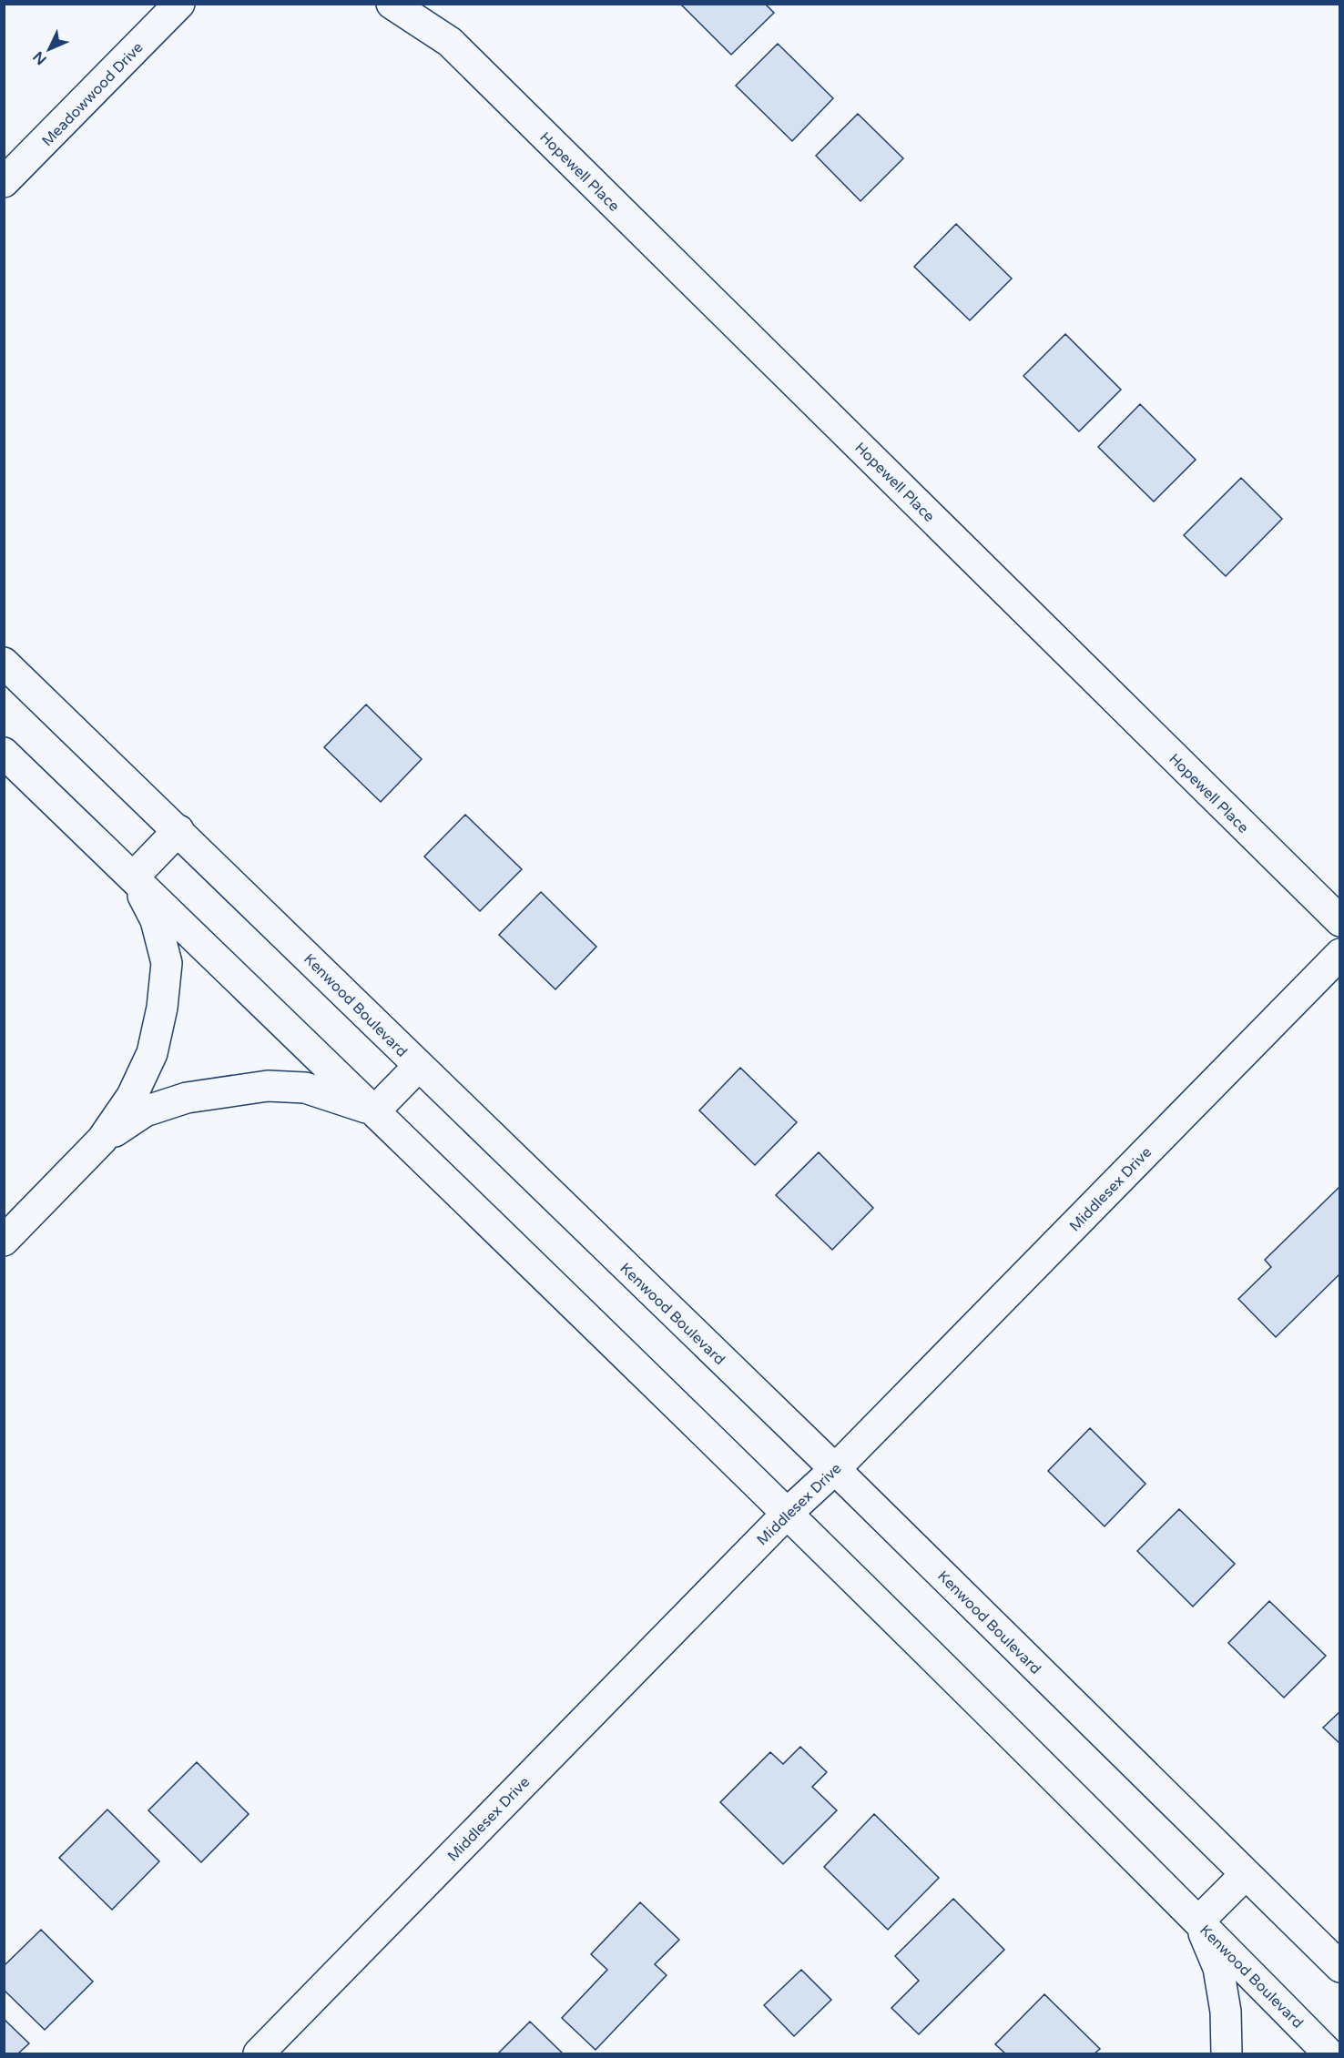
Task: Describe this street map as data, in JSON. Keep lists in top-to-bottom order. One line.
{"streets":{"street":["Meadowwood Drive","Hopewell Place","Kenwood Boulevard","Middlesex Drive"]},"crossings":[["Kenwood Boulevard","Middlesex Drive"]],"north":"bottom left"}
